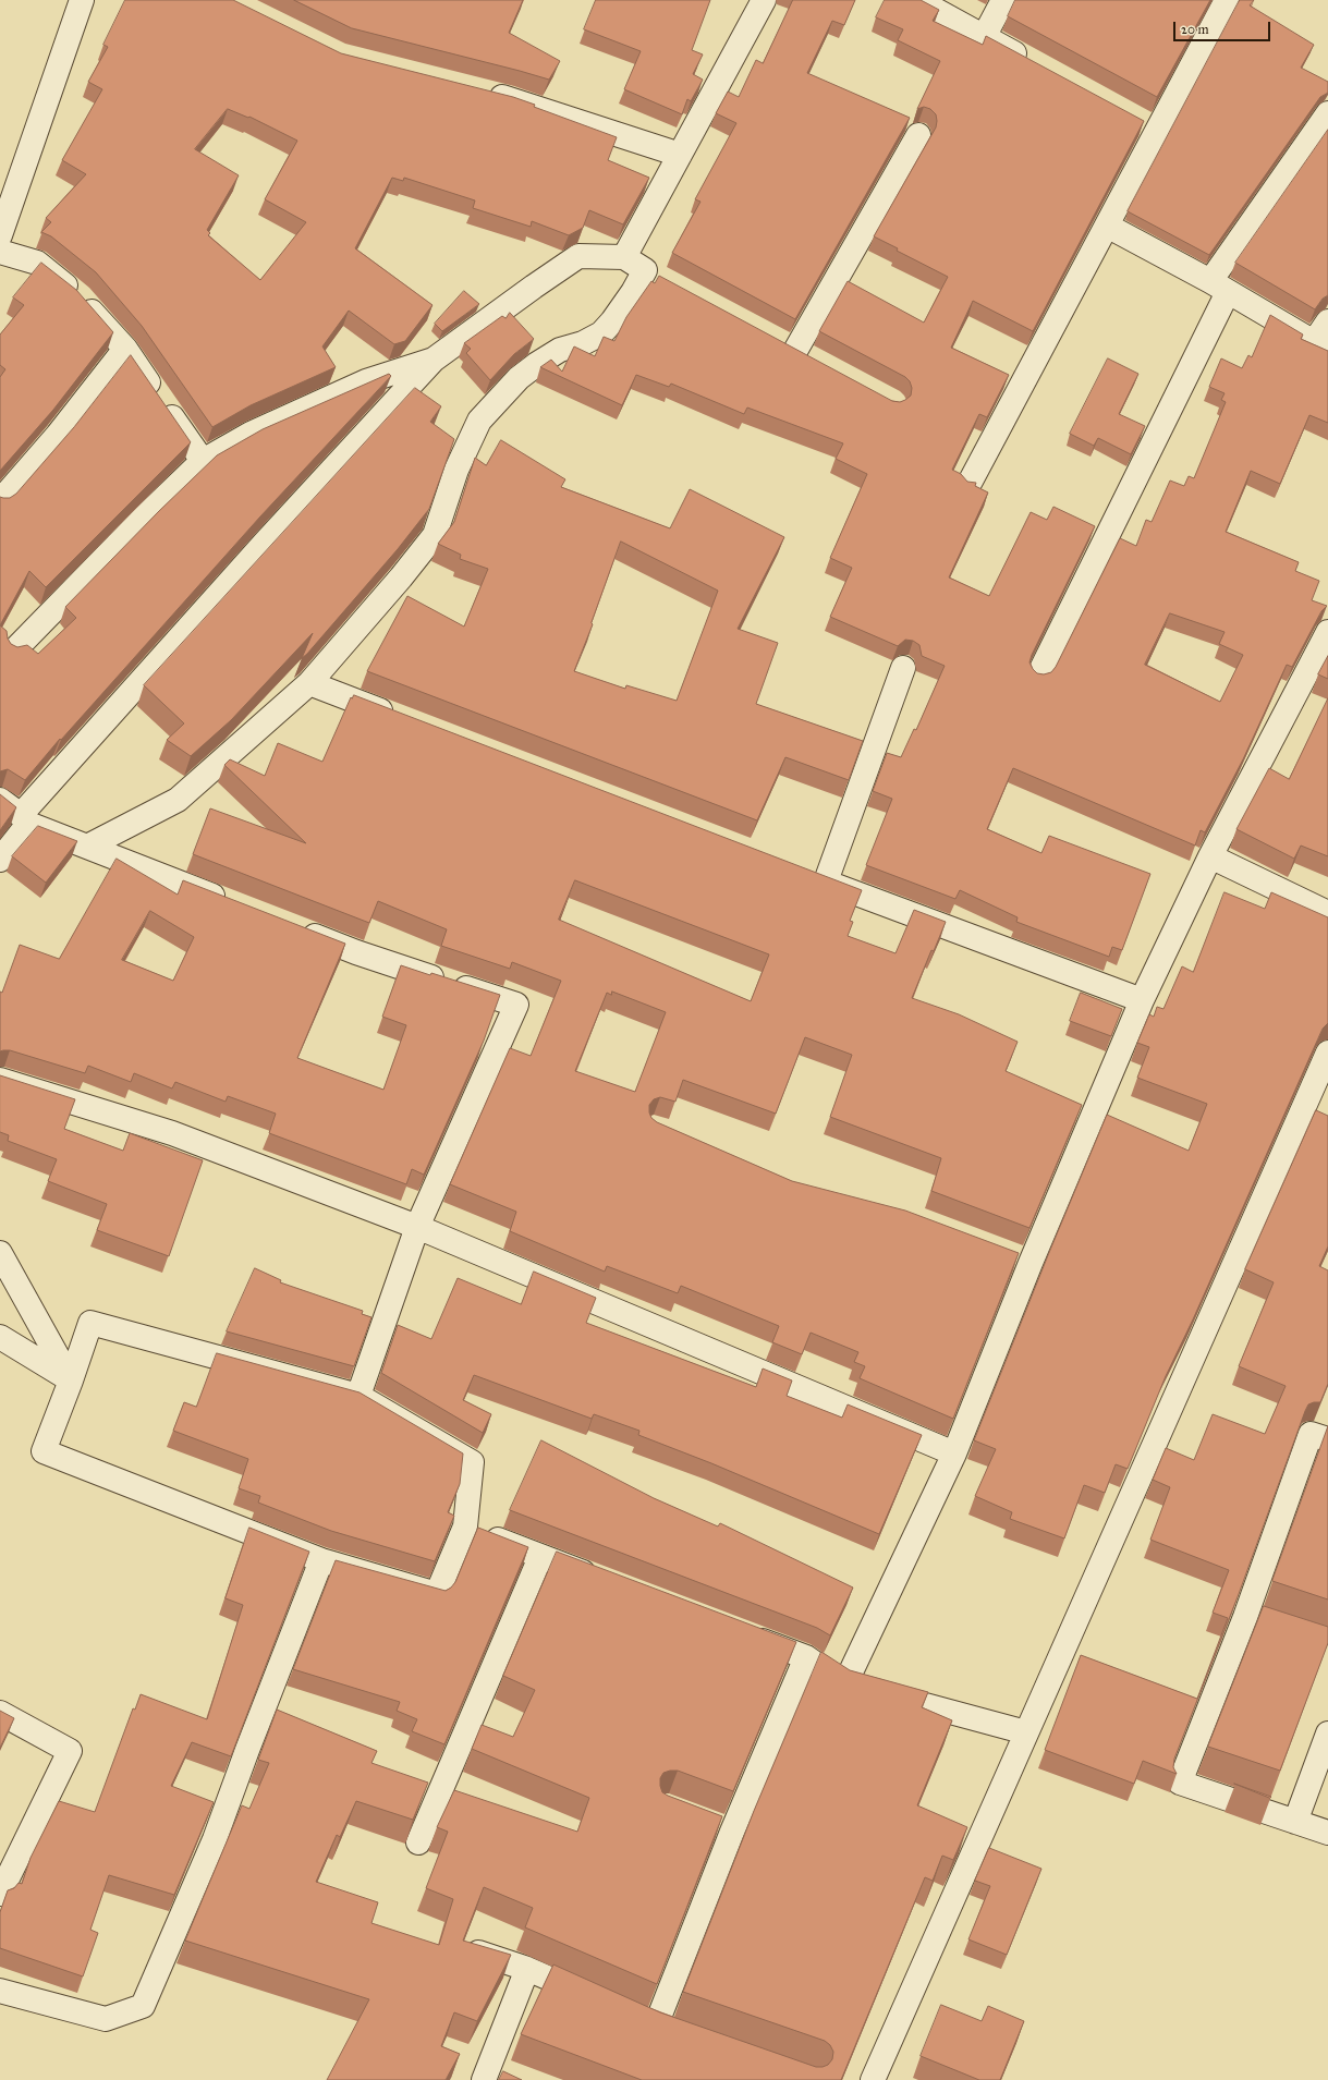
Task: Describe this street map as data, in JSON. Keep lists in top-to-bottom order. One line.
{"scale_bar":"20 m"}
